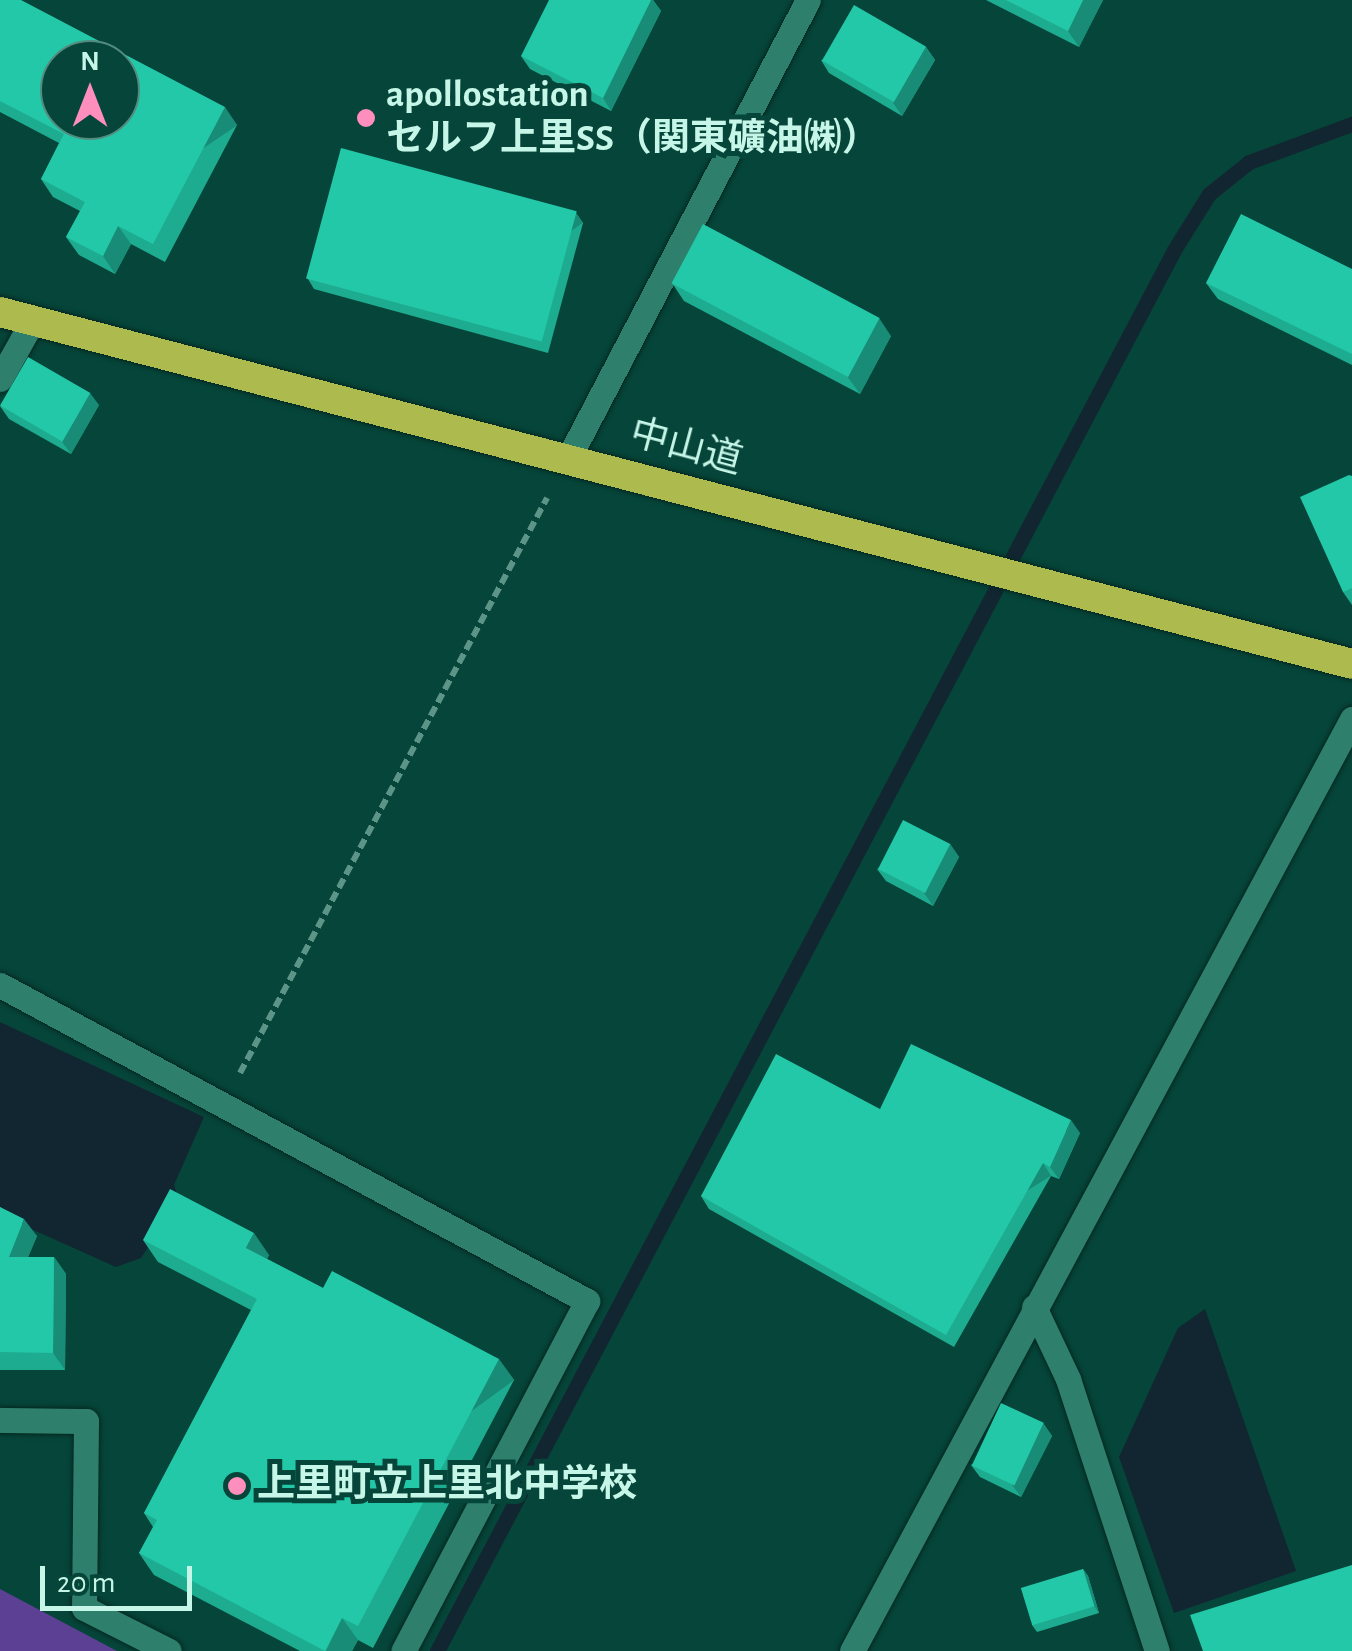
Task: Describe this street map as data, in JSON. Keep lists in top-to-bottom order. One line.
{"streets":{"highway":["中山道"]},"places":["apollostation セルフ上里SS（関東礦油㈱）","上里町立上里北中学校"],"scale_bar":"20 m","north":"top"}
